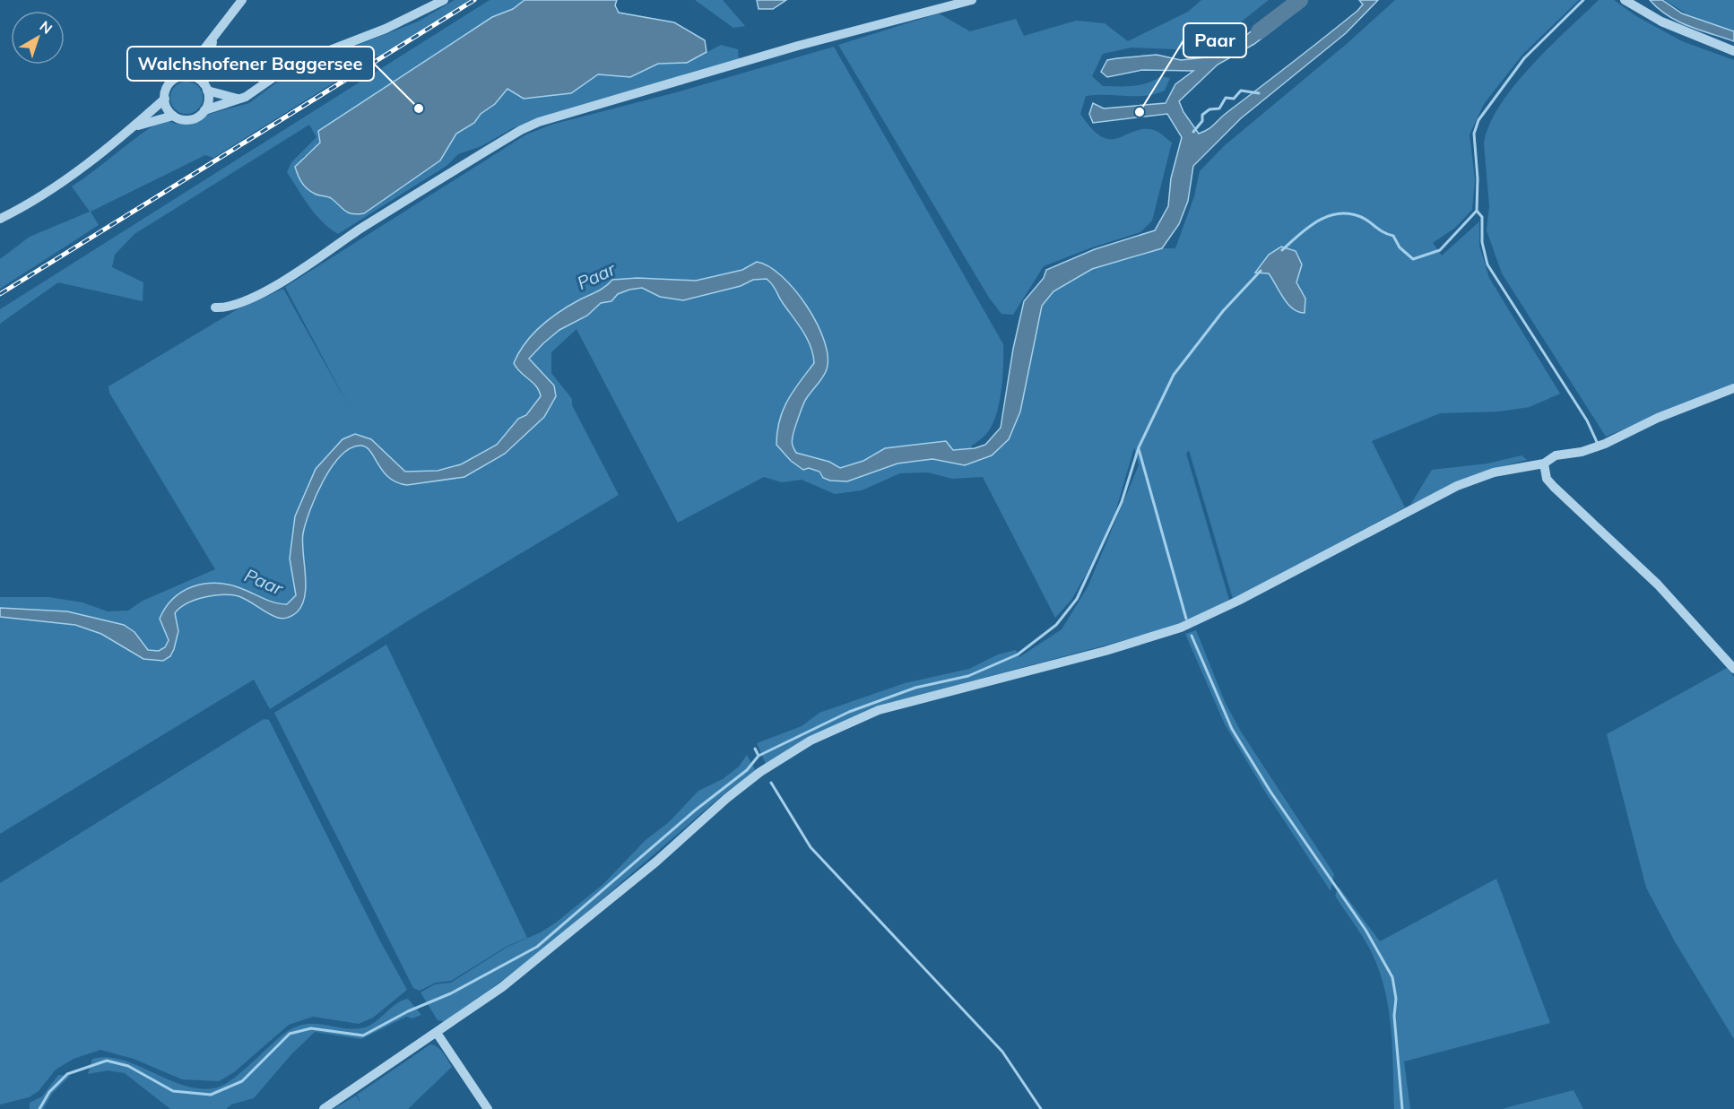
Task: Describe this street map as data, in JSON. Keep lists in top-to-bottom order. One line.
{"water":["Paar"],"places":["Walchshofener Baggersee","Paar"],"north":"top right"}
